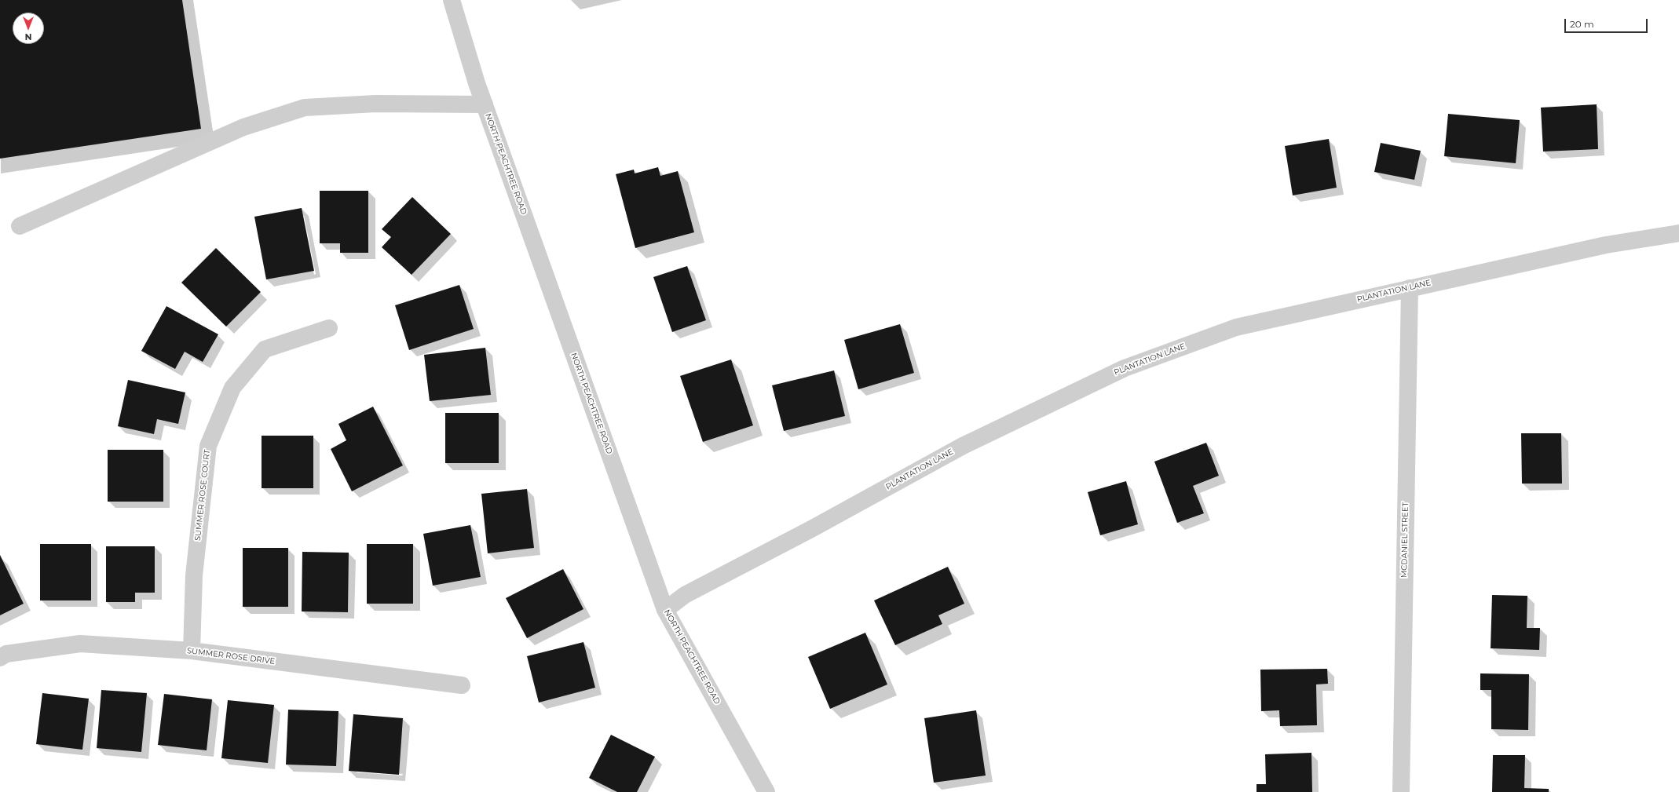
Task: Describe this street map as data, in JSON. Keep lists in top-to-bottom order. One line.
{"streets":{"street":["NORTH PEACHTREE ROAD","PLANTATION LANE","SUMMER ROSE COURT","MCDANIEL STREET","SUMMER ROSE DRIVE"]},"crossings":[["NORTH PEACHTREE ROAD","PLANTATION LANE"],["PLANTATION LANE","MCDANIEL STREET"],["SUMMER ROSE COURT","SUMMER ROSE DRIVE"]],"scale_bar":"20 m","north":"bottom"}
